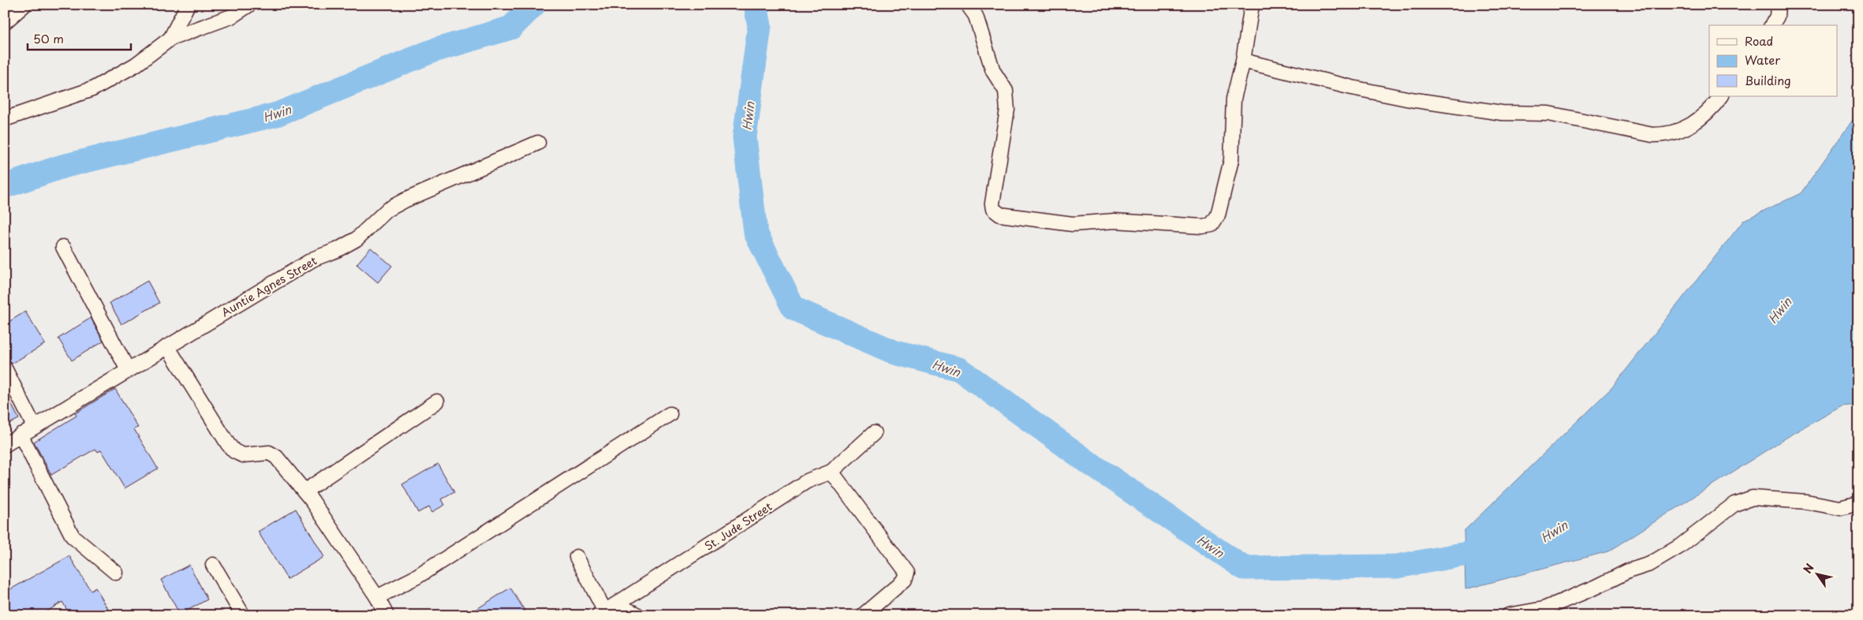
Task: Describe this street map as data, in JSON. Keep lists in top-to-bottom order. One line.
{"streets":{"street":["Auntie Agnes Street","St. Jude Street"]},"water":["Hwin"],"legend":["Road","Water","Building"],"scale_bar":"50 m","north":"top left"}
